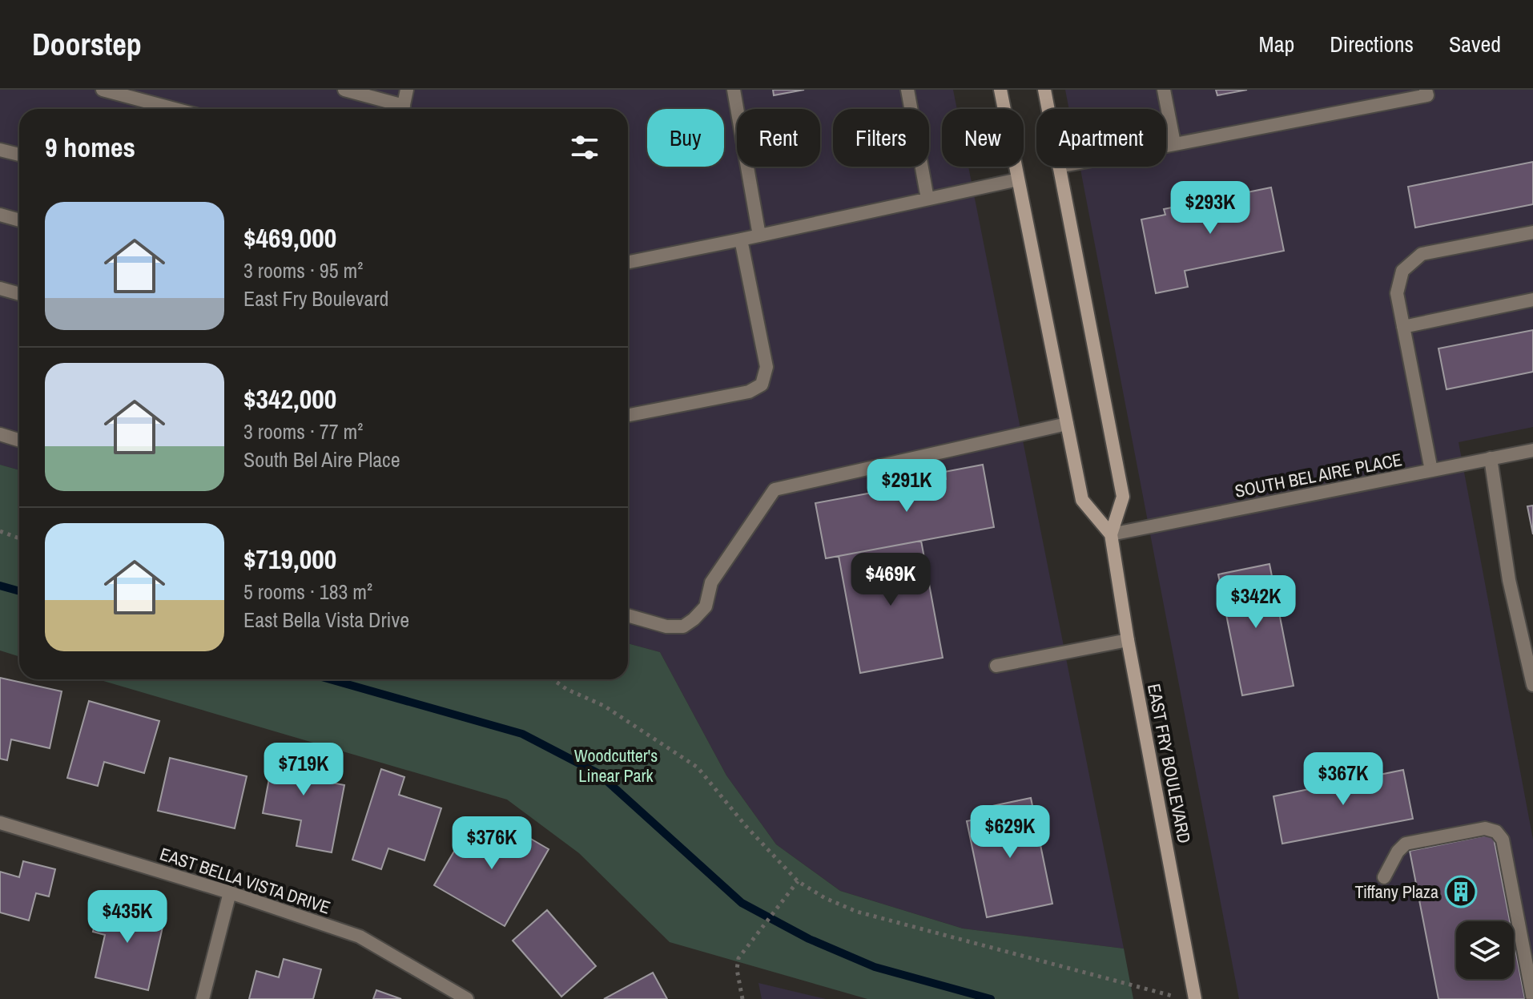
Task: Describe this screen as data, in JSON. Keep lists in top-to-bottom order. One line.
{"streets":{"main road":["EAST FRY BOULEVARD"],"street":["SOUTH BEL AIRE PLACE","EAST BELLA VISTA DRIVE"]},"crossings":[["SOUTH BEL AIRE PLACE","EAST FRY BOULEVARD"]],"parks":["Woodcutter's Linear Park"],"places":{"building":["Tiffany Plaza"]},"page":{"header":"Doorstep","nav":["Map","Directions","Saved"],"chip":["Buy","Rent","Filters","New","Apartment"],"heading":"9 homes","price":["$293K","$291K","$469K","$342K","$719K","$367K","$629K","$376K","$435K"],"list":[{"name":"$469,000","note":"3 rooms · 95 m² · East Fry Boulevard"},{"name":"$342,000","note":"3 rooms · 77 m² · South Bel Aire Place"},{"name":"$719,000","note":"5 rooms · 183 m² · East Bella Vista Drive"}]}}
